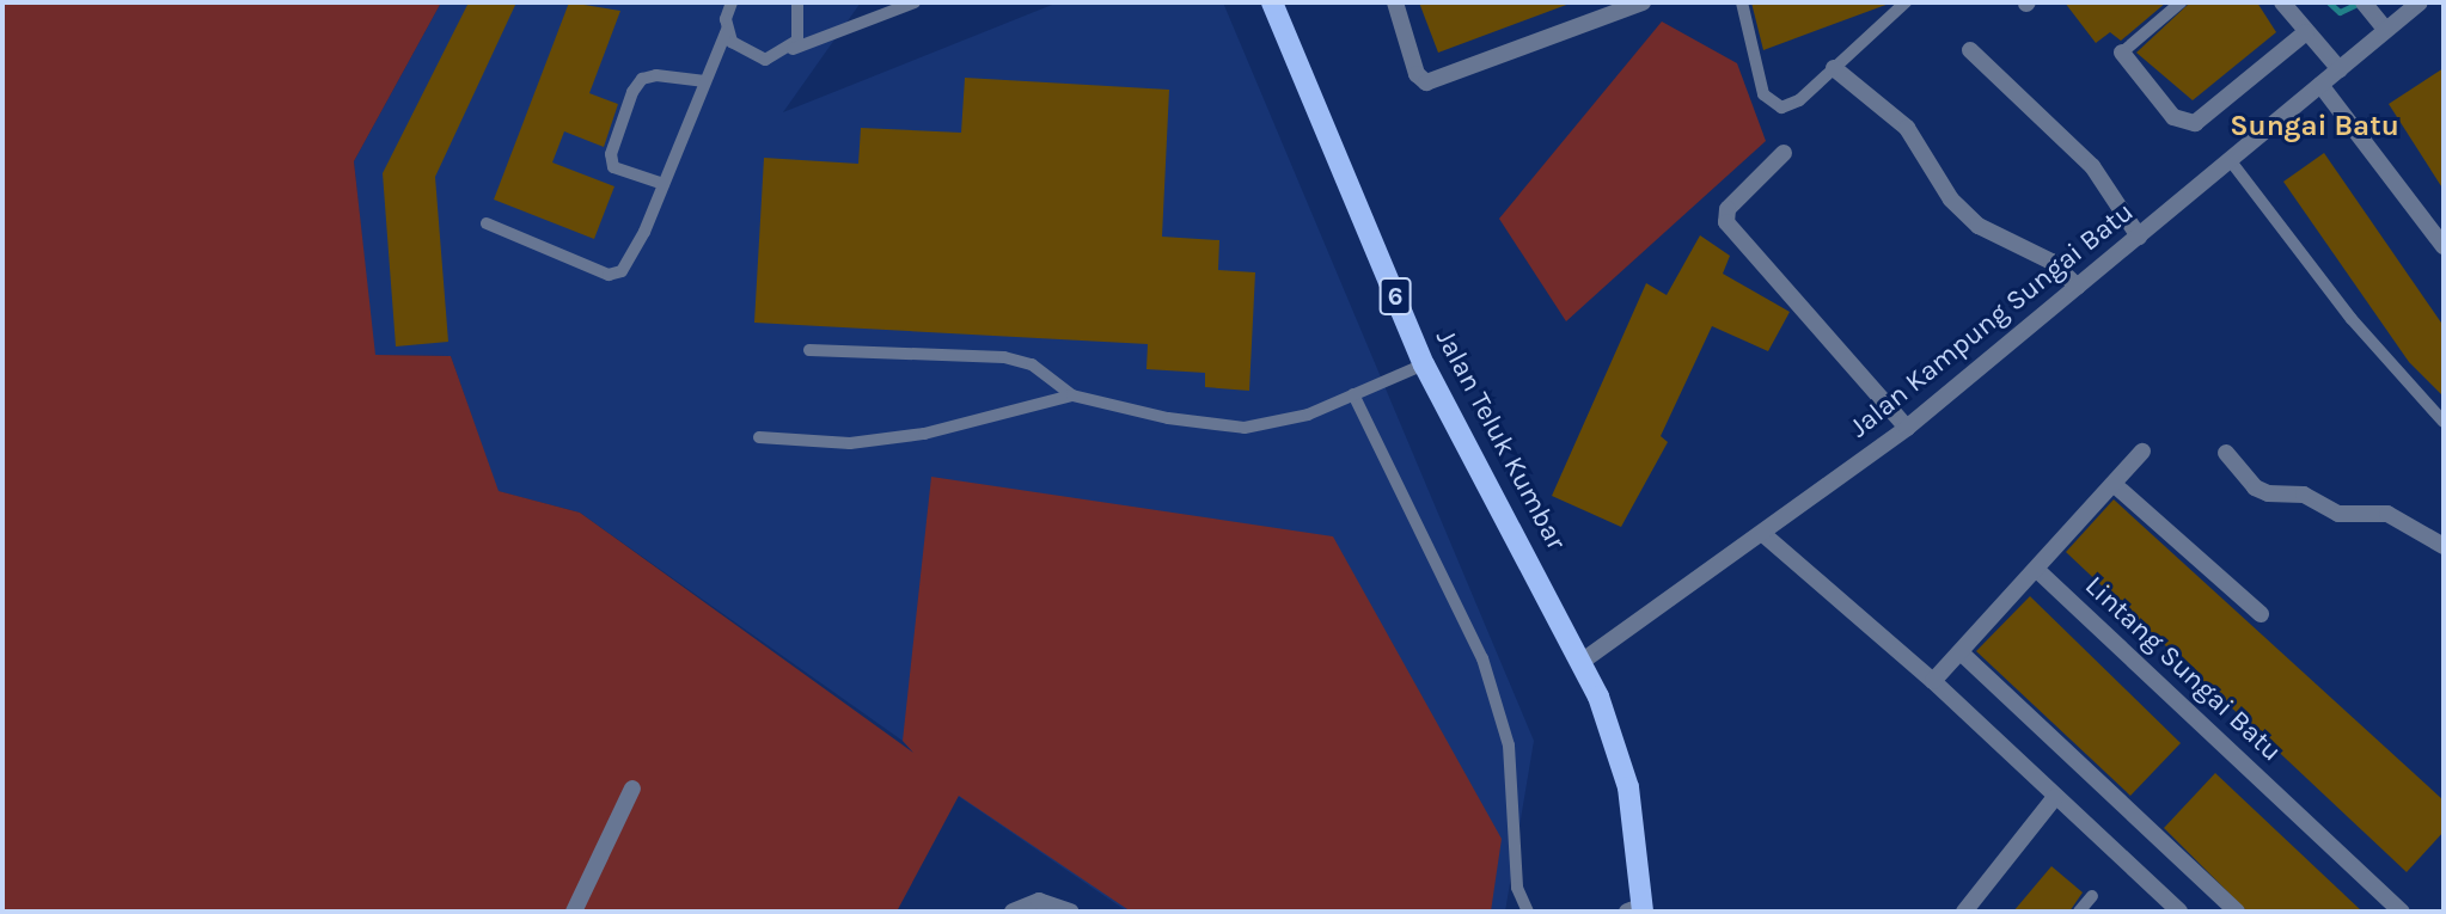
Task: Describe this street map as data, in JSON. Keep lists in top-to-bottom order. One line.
{"streets":{"main road":["6","Jalan Teluk Kumbar"],"street":["Jalan Kampung Sungai Batu","Lintang Sungai Batu"]},"crossings":[["Jalan Kampung Sungai Batu","Jalan Teluk Kumbar"]],"districts":["Sungai Batu"]}
